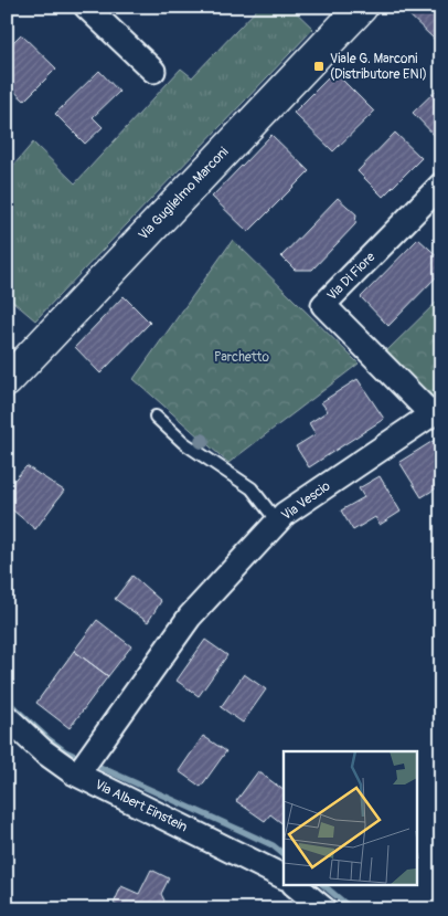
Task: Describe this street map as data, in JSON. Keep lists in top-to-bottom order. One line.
{"streets":{"main road":["Via Guglielmo Marconi"],"street":["Via Di Fiore","Via Vescio","Via Albert Einstein"]},"crossings":[["Via Di Fiore","Via Vescio"],["Via Vescio","Via Albert Einstein"]],"parks":["Parchetto"],"places":{"transit":["Viale G. Marconi (Distributore ENI)"]}}
